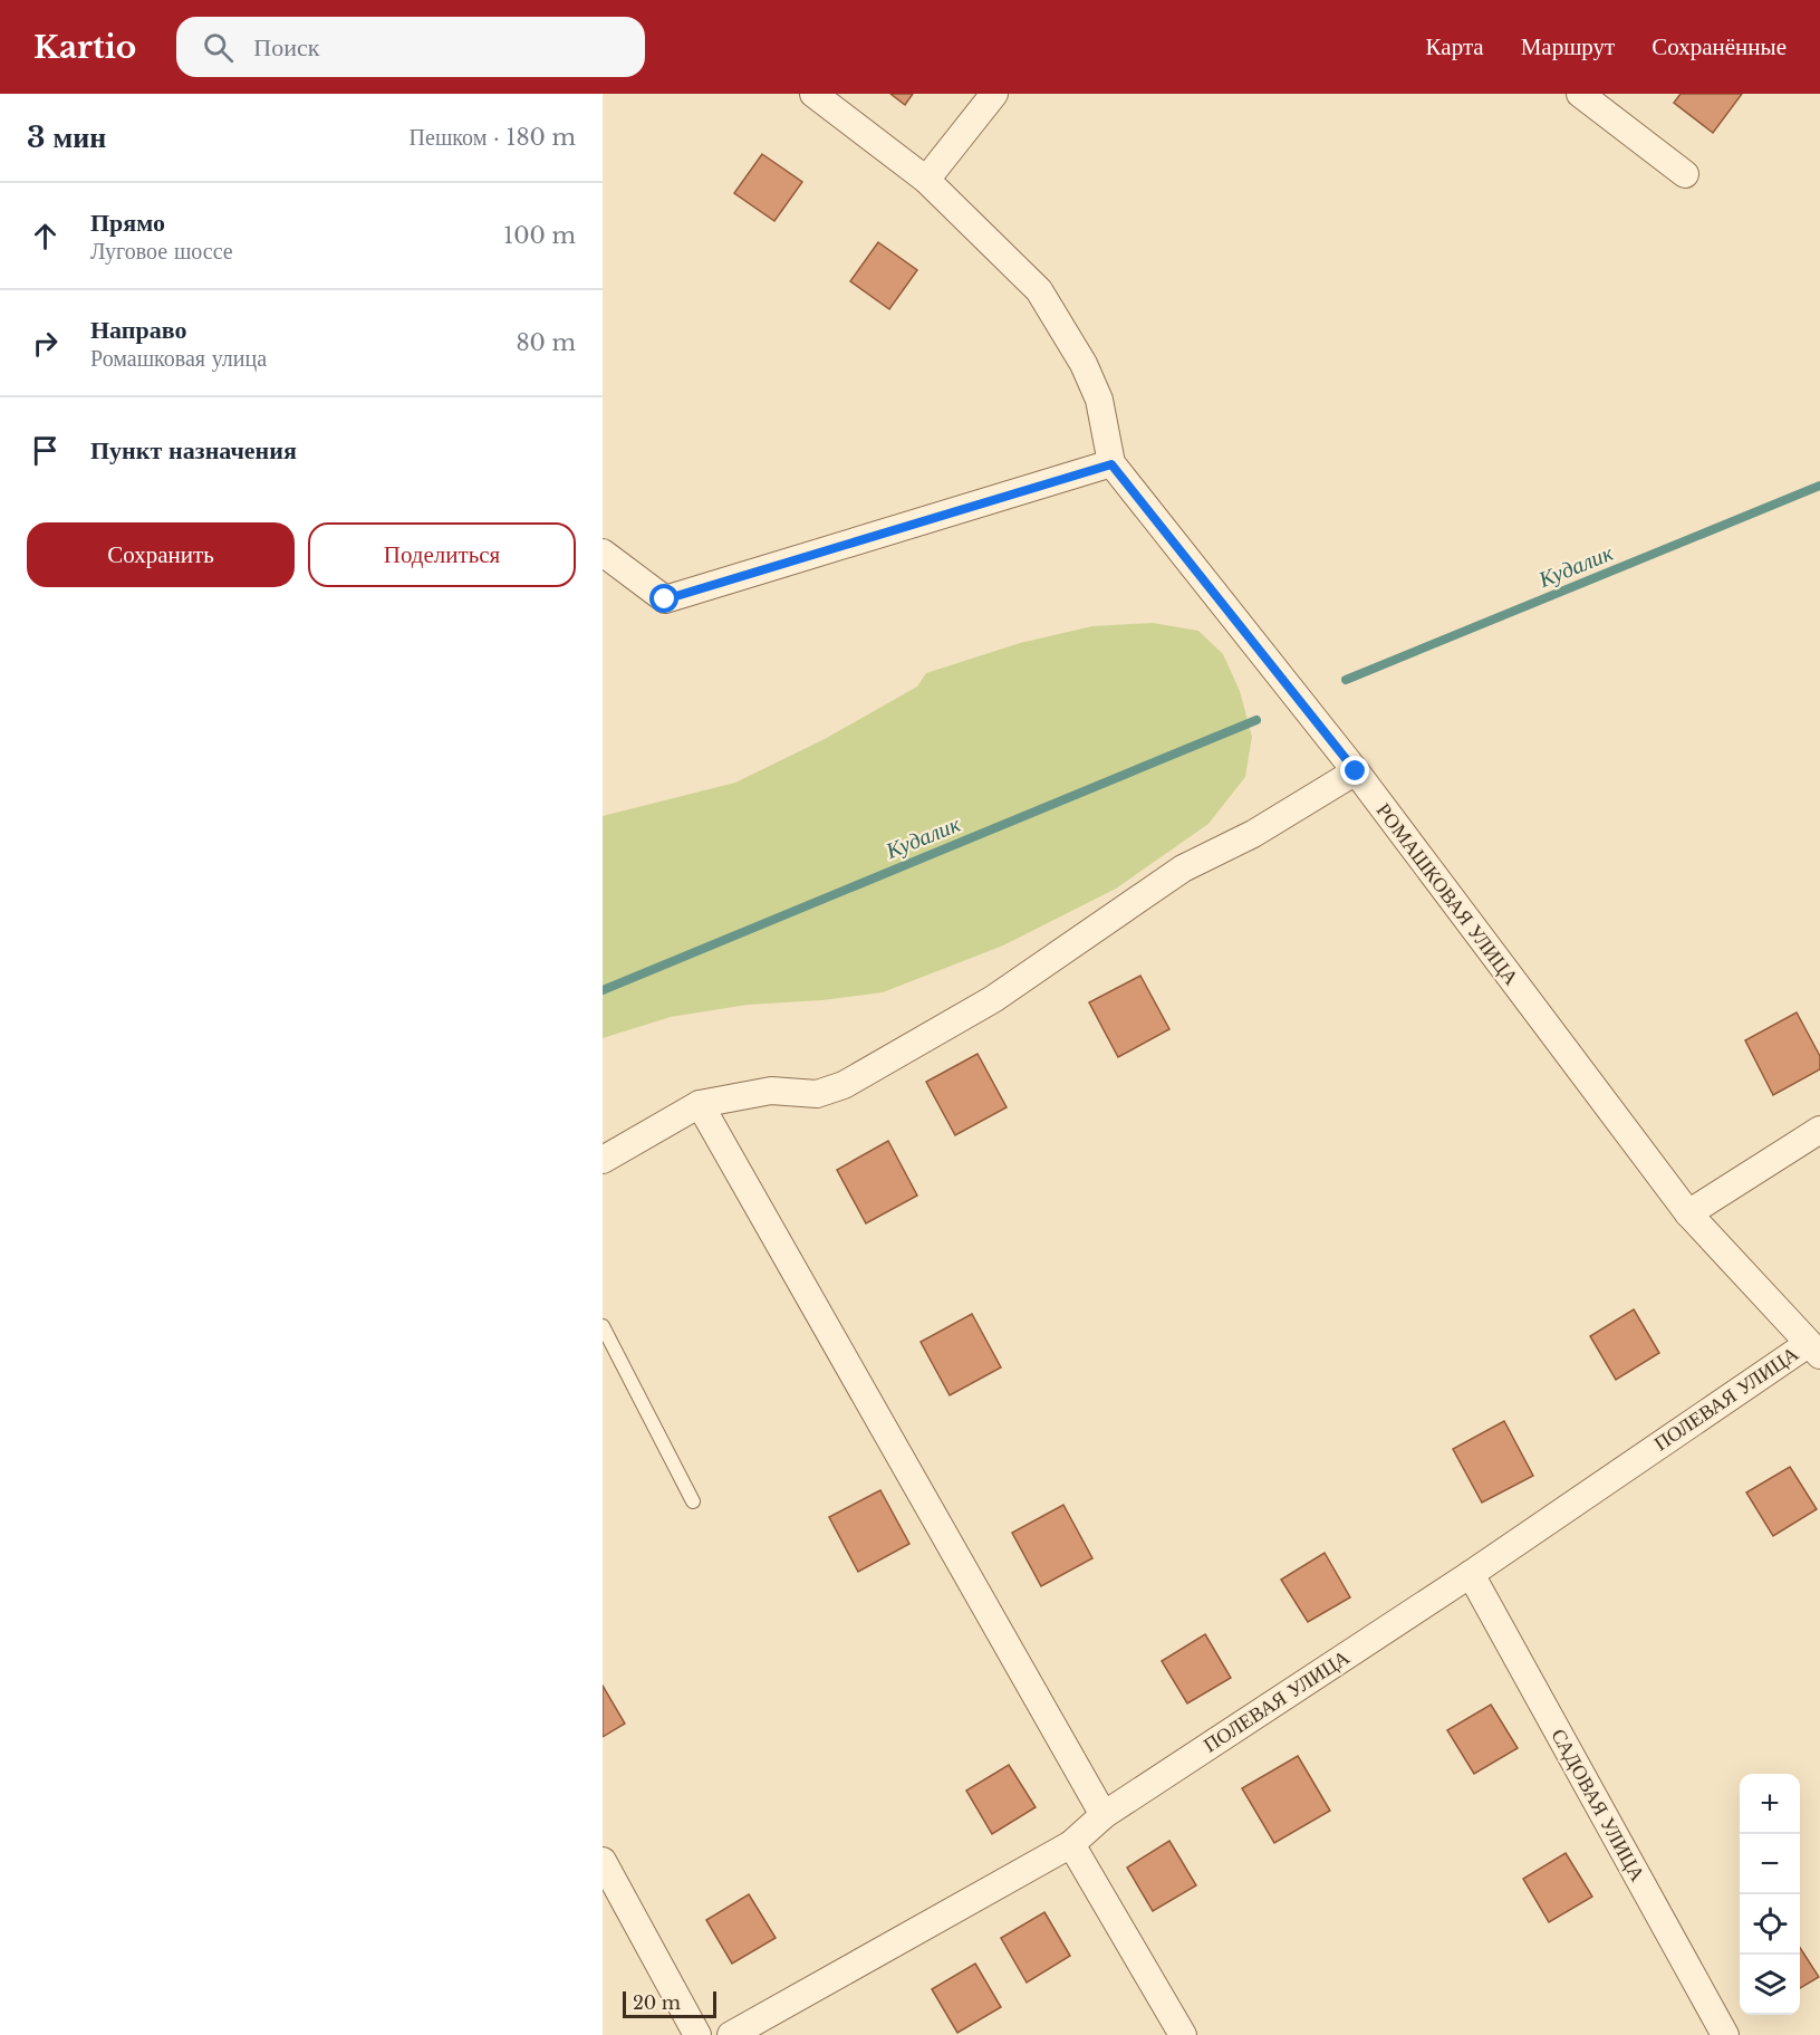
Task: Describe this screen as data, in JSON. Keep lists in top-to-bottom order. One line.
{"streets":{"street":["РОМАШКОВАЯ УЛИЦА","ПОЛЕВАЯ УЛИЦА","САДОВАЯ УЛИЦА"]},"crossings":[["РОМАШКОВАЯ УЛИЦА","ПОЛЕВАЯ УЛИЦА"],["ПОЛЕВАЯ УЛИЦА","САДОВАЯ УЛИЦА"]],"water":["Кудалик"],"scale_bar":"20 m","page":{"header":"Kartio","search":"Поиск","nav":["Карта","Маршрут","Сохранённые"],"heading":["3 мин","Пешком · 180 m"],"list":[["Прямо","Луговое шоссе","100 m"],["Направо","Ромашковая улица","80 m"],"Пункт назначения"],"buttons":["Сохранить","Поделиться"],"map_buttons":["+","−"],"scale":"20 m"}}
